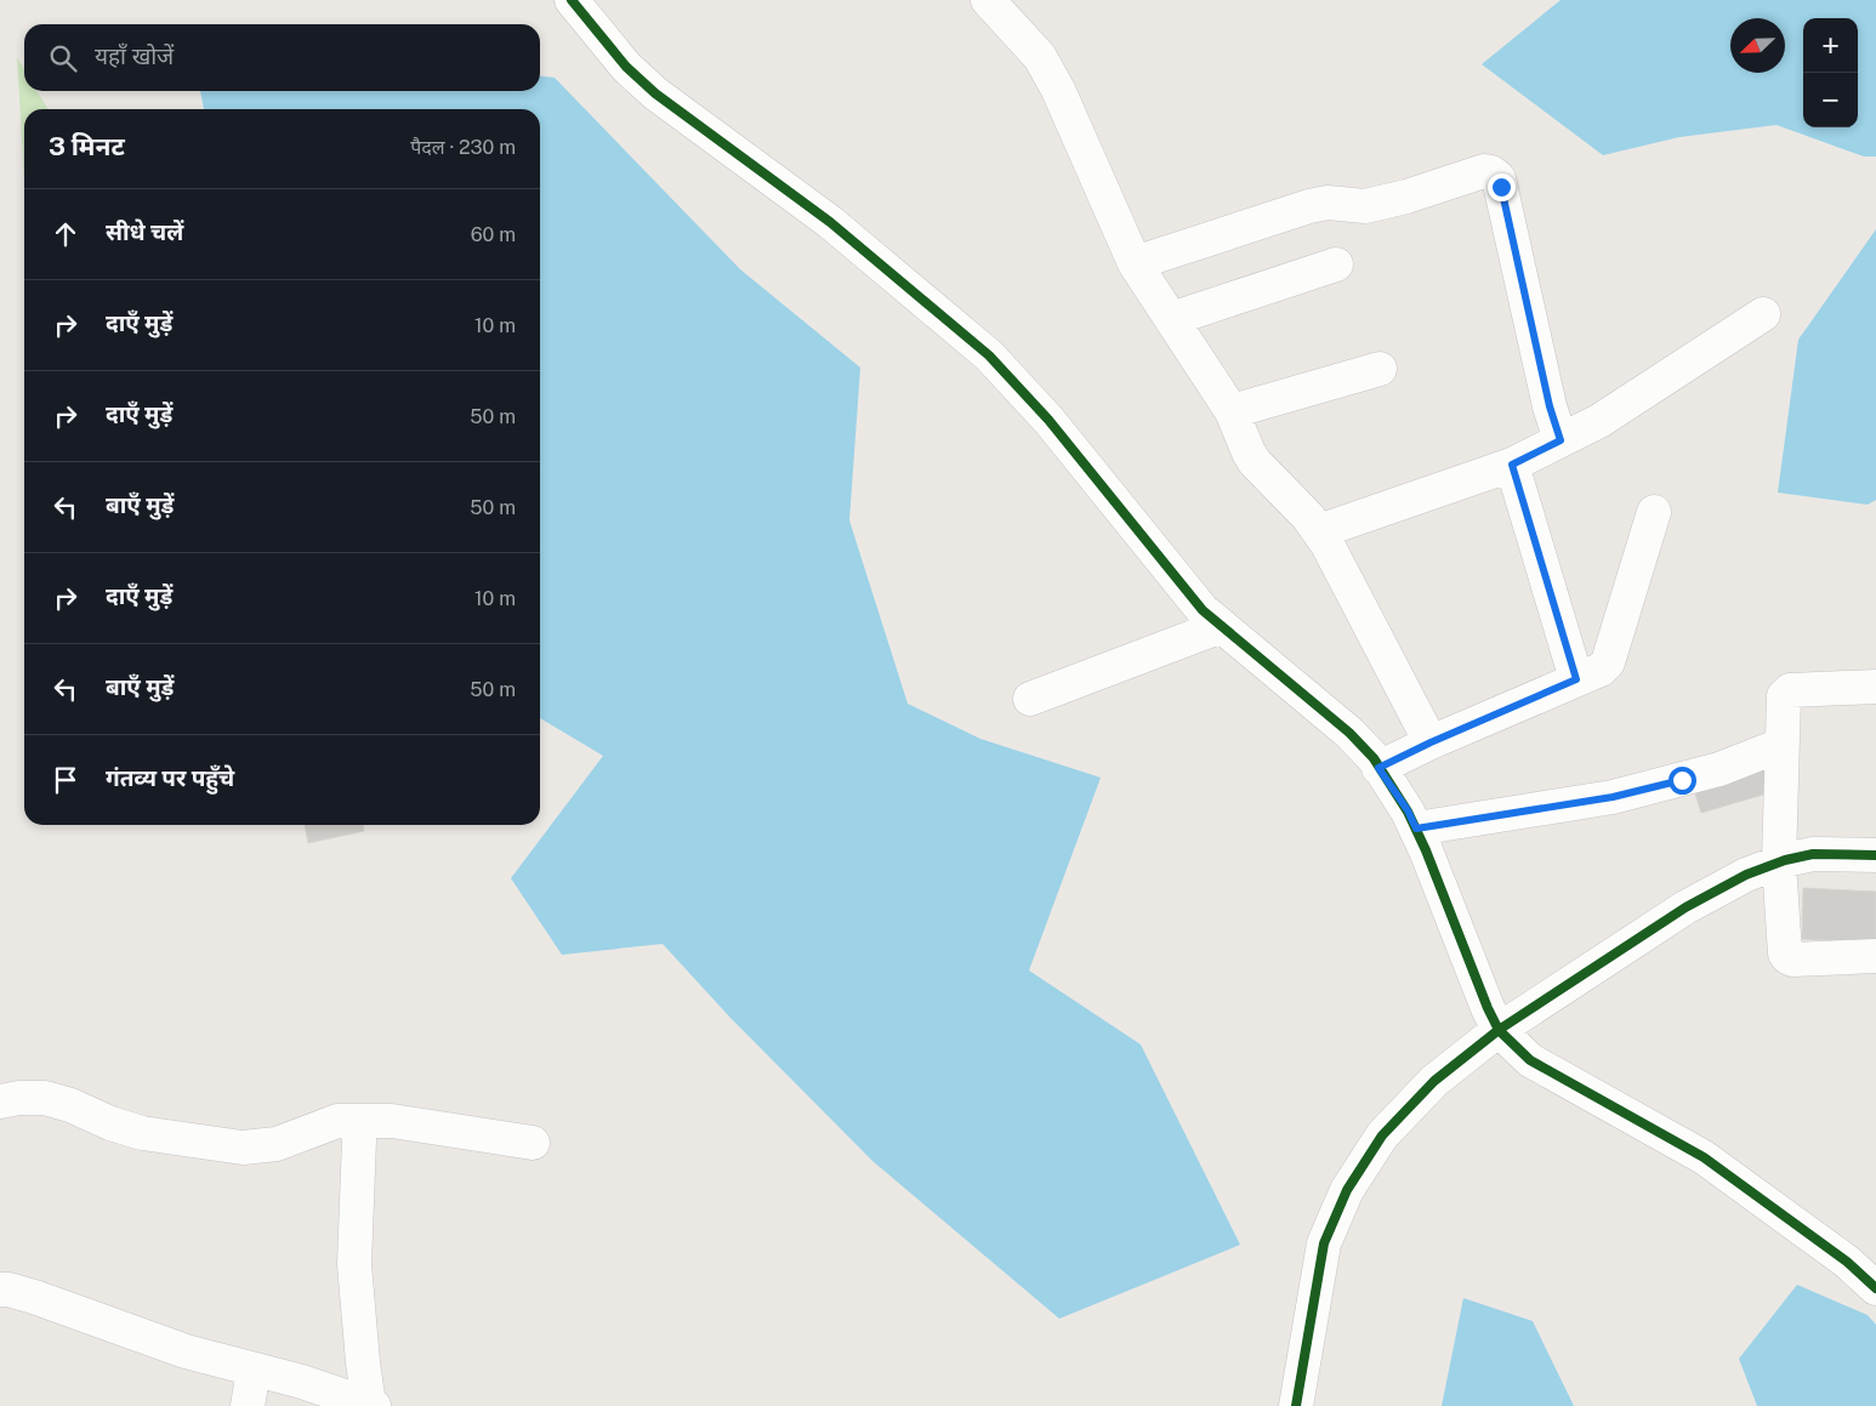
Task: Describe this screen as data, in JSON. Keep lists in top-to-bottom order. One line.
{"north":"bottom left","page":{"map_buttons":["+","−"],"search":"यहाँ खोजें","heading":["3 मिनट","पैदल · 230 m"],"list":[["सीधे चलें","60 m"],["दाएँ मुड़ें","10 m"],["दाएँ मुड़ें","50 m"],["बाएँ मुड़ें","50 m"],["दाएँ मुड़ें","10 m"],["बाएँ मुड़ें","50 m"],"गंतव्य पर पहुँचे"]}}
